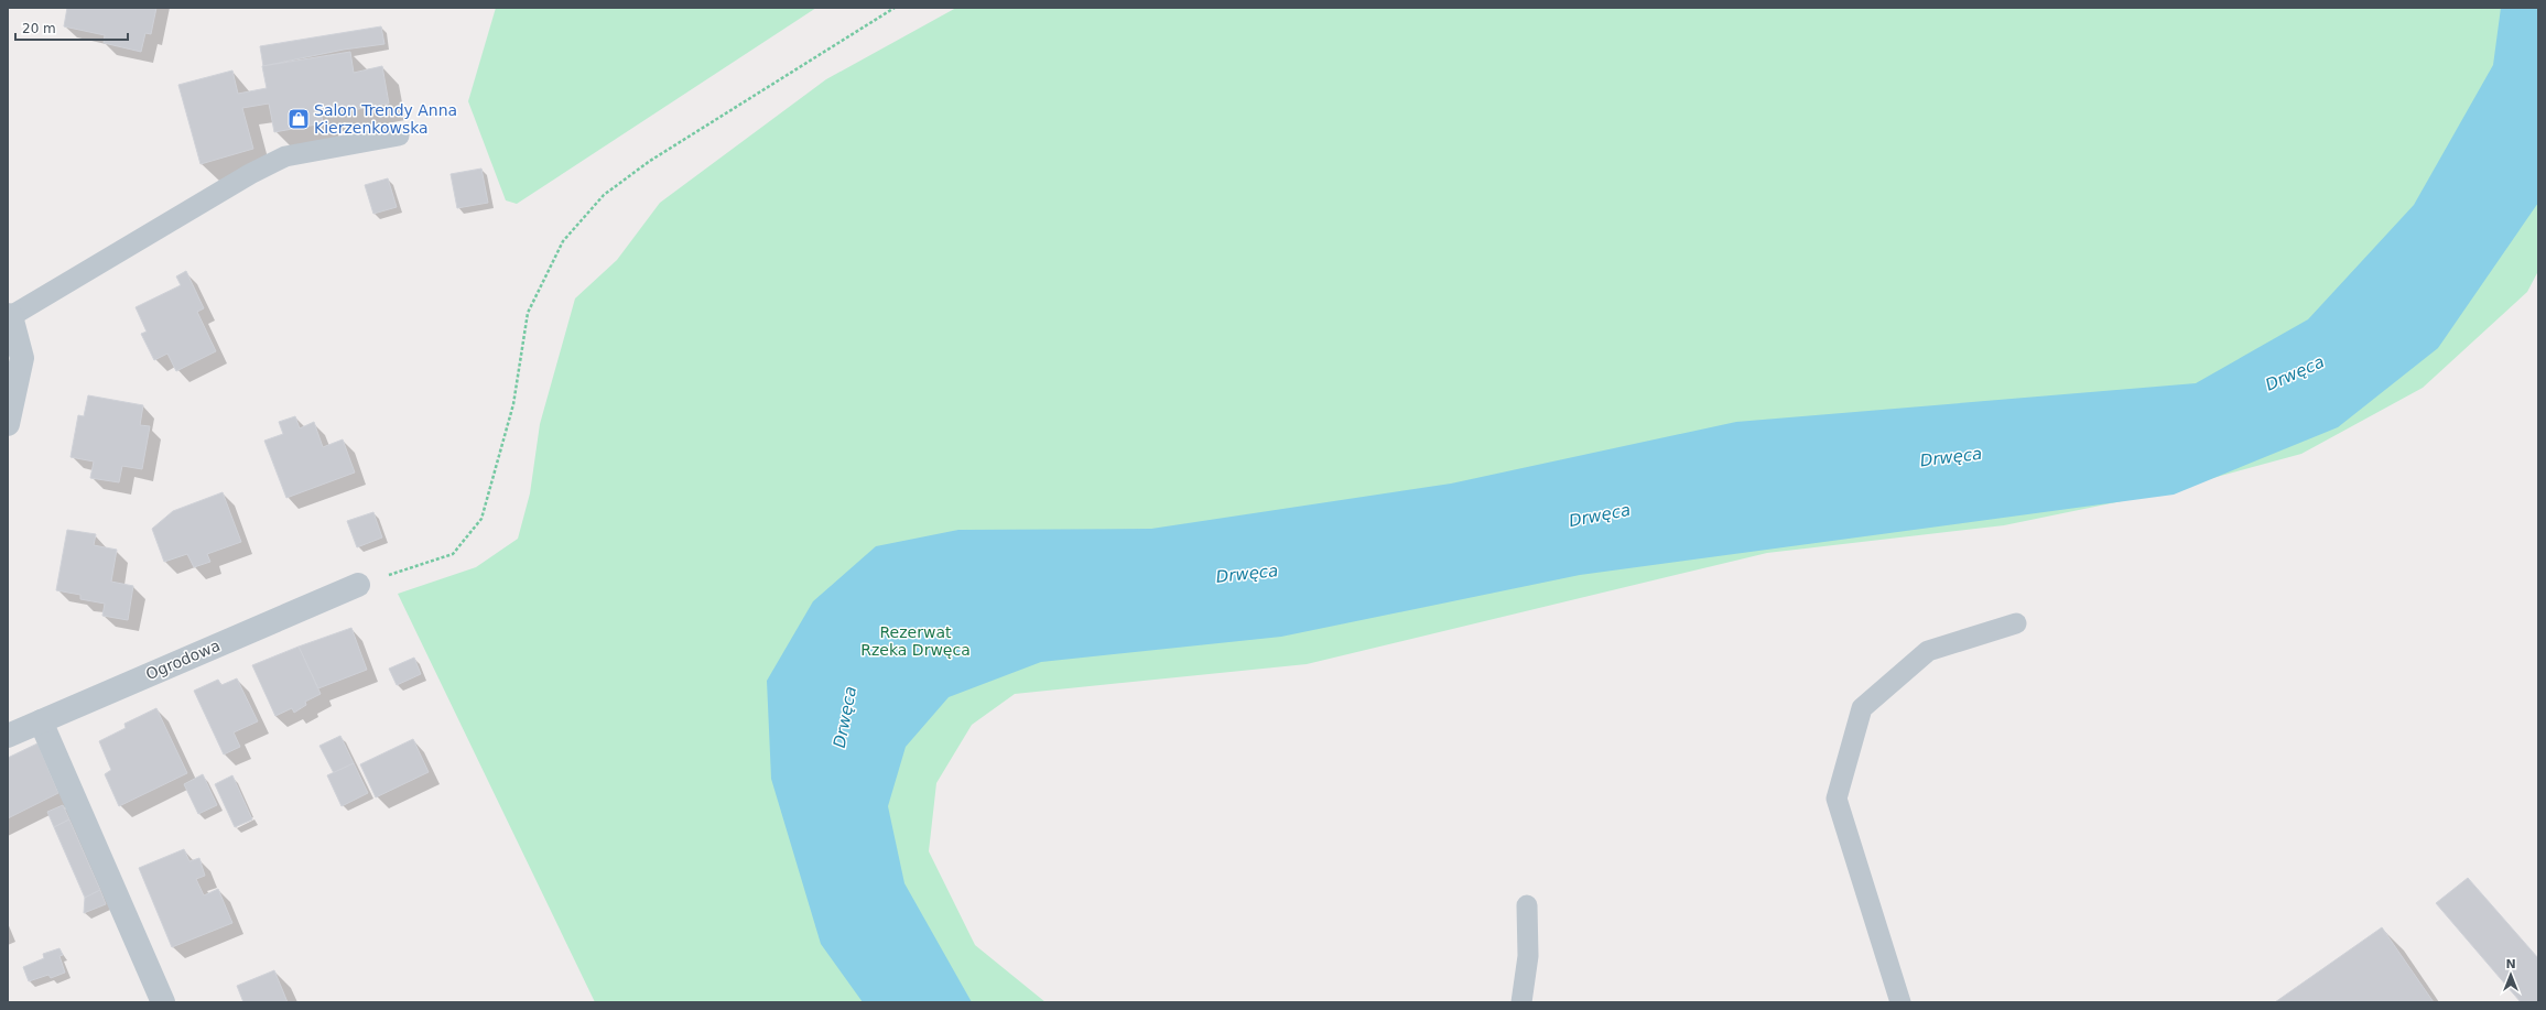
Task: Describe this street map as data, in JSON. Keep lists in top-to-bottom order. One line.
{"streets":{"street":["Ogrodowa"]},"water":["Drwęca"],"parks":["Rezerwat Rzeka Drwęca"],"places":{"shop":["Salon Trendy Anna Kierzenkowska"]},"scale_bar":"20 m","north":"top"}
